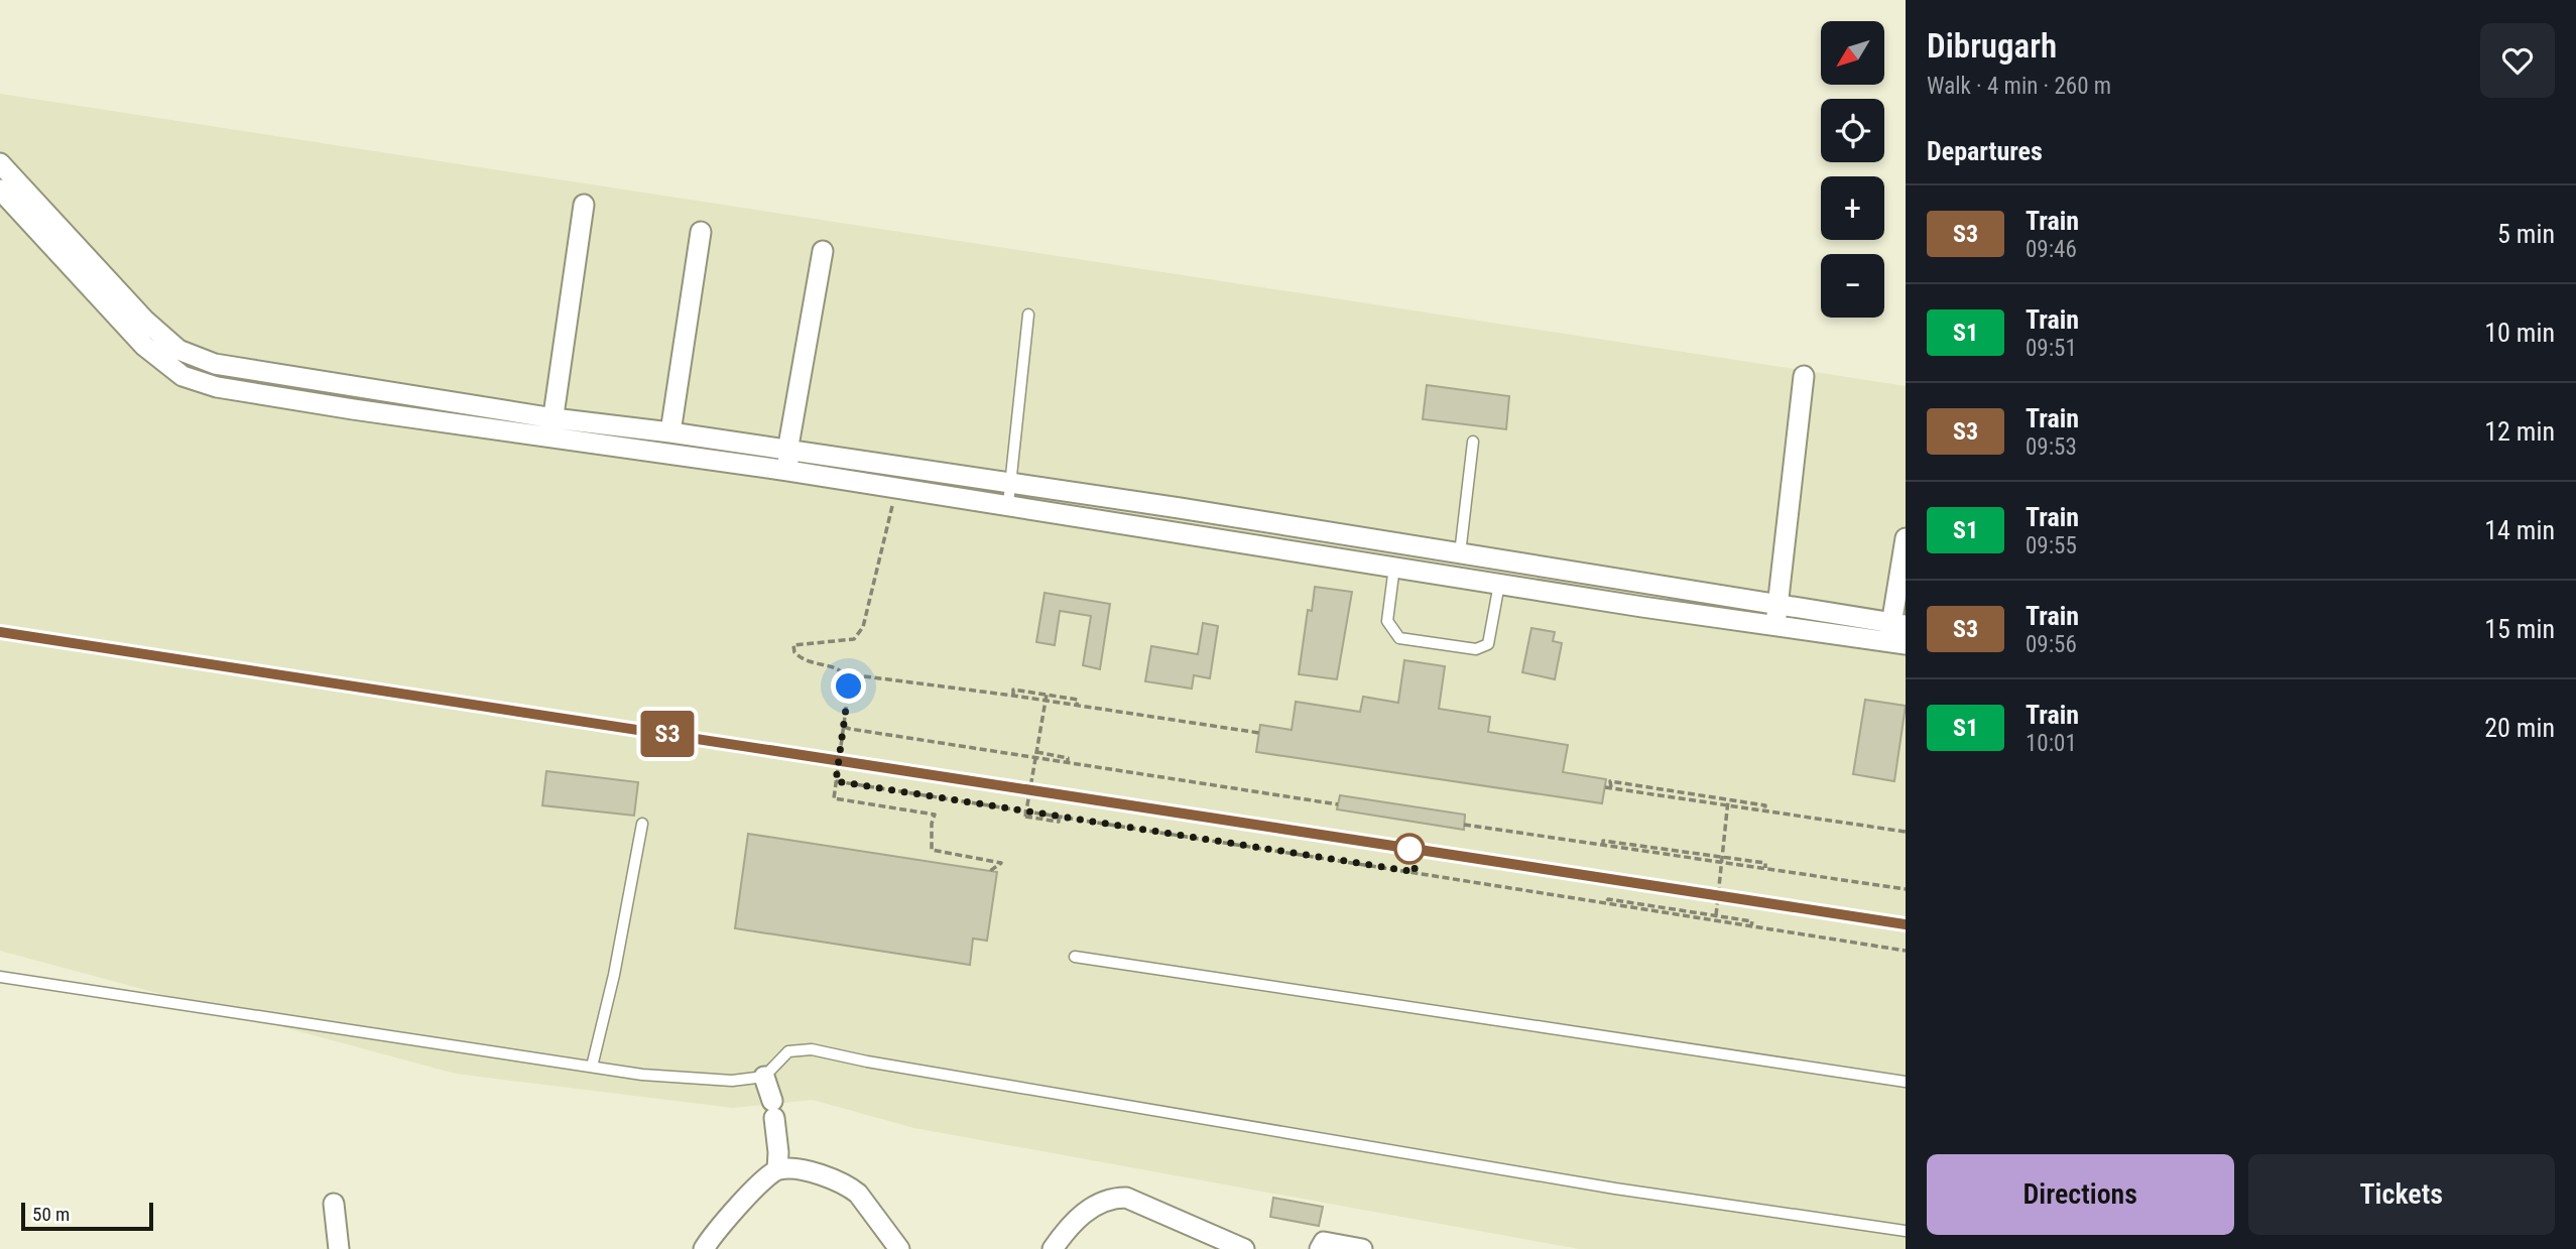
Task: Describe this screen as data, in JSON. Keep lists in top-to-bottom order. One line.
{"scale_bar":"50 m","north":"bottom left","page":{"on_map":"S3","heading":[["Dibrugarh","Walk · 4 min · 260 m"],"Departures"],"map_buttons":["+","−"],"list":[{"mark":"S3","name":"Train","note":"09:46","value":"5 min"},{"mark":"S1","name":"Train","note":"09:51","value":"10 min"},{"mark":"S3","name":"Train","note":"09:53","value":"12 min"},{"mark":"S1","name":"Train","note":"09:55","value":"14 min"},{"mark":"S3","name":"Train","note":"09:56","value":"15 min"},{"mark":"S1","name":"Train","note":"10:01","value":"20 min"}],"buttons":["Directions","Tickets"],"scale":"50 m"}}
